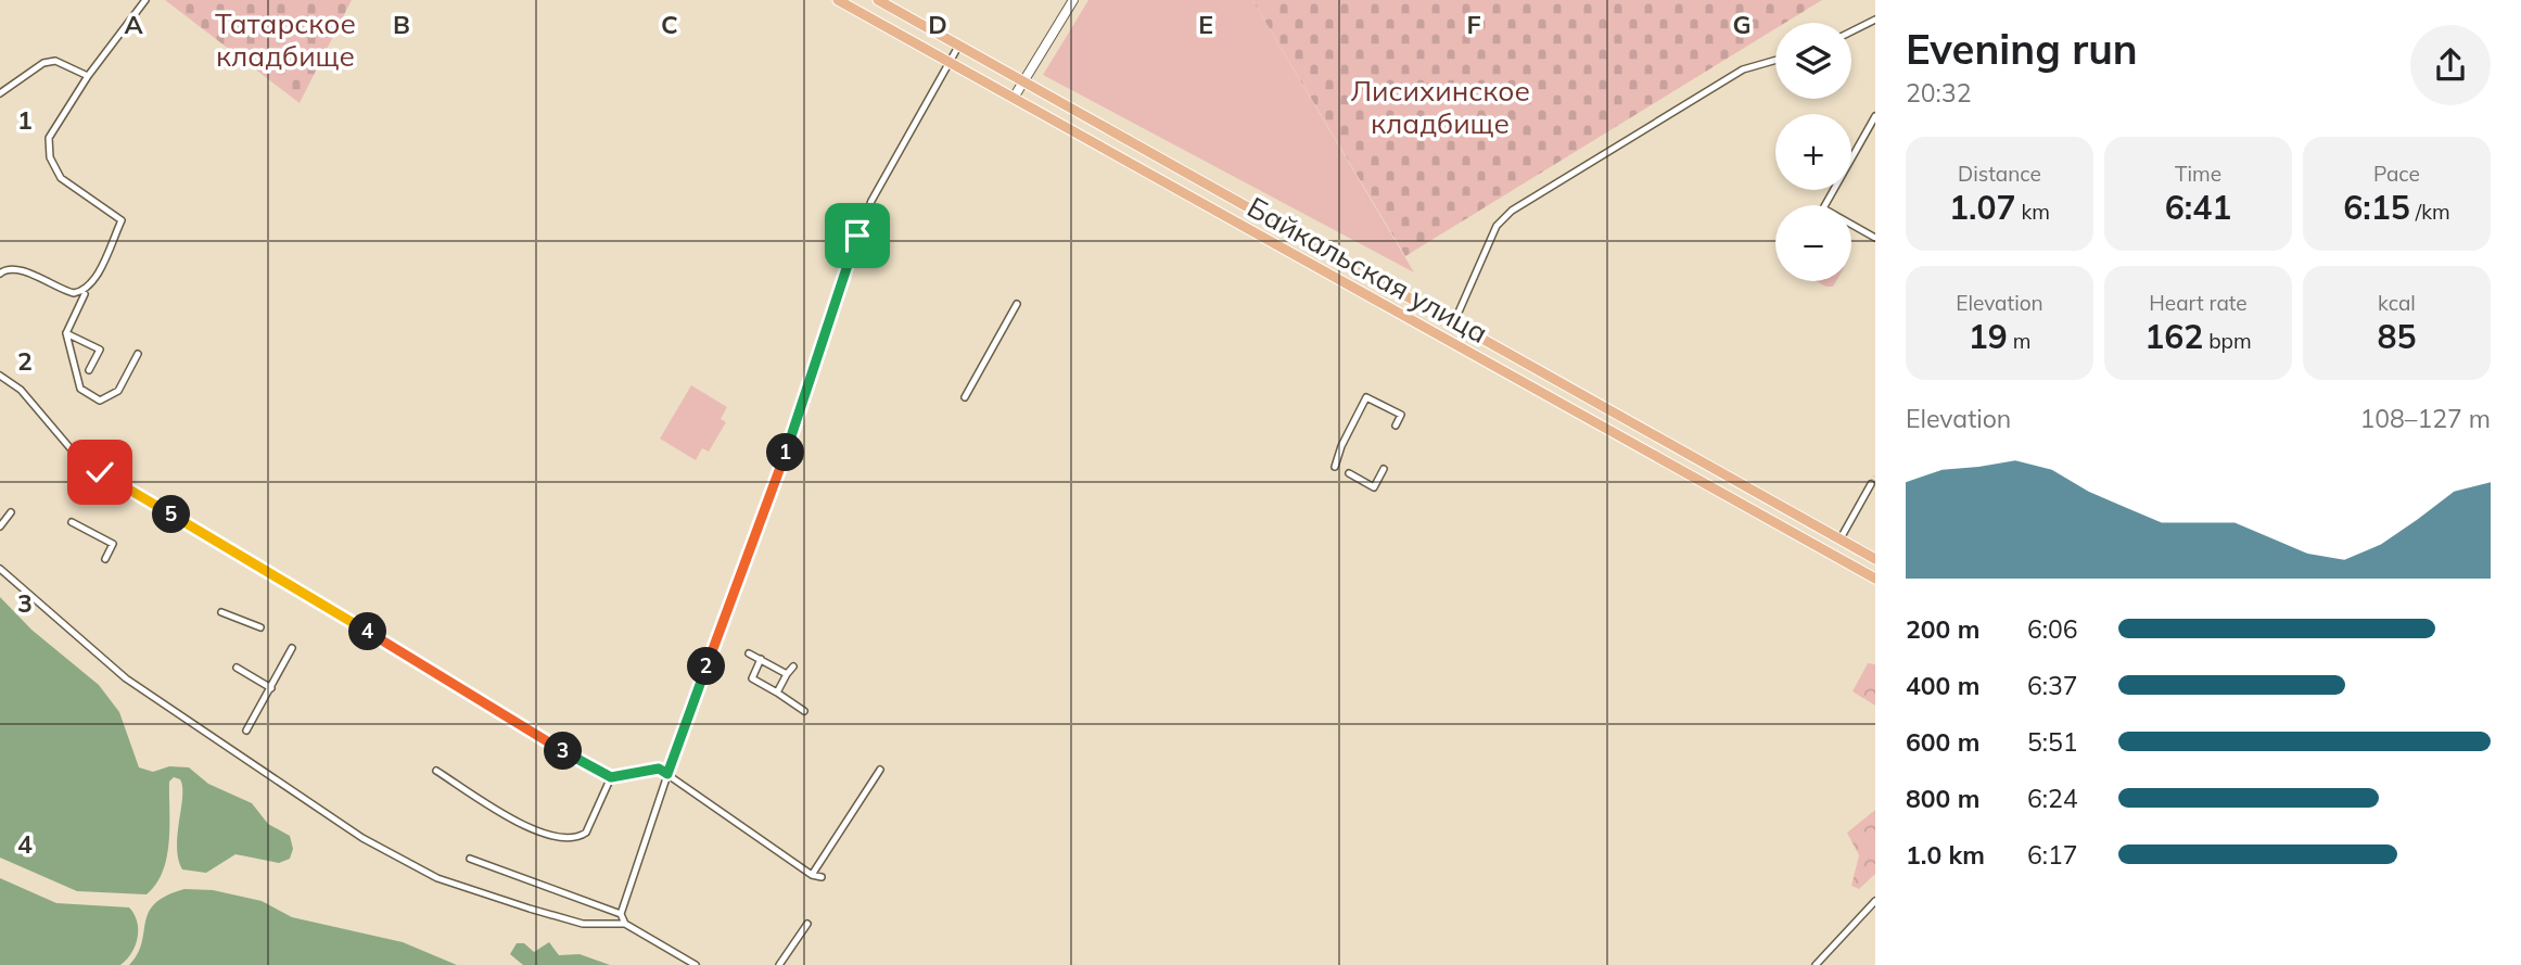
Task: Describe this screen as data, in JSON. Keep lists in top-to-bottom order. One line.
{"streets":{"main road":["Байкальская улица"]},"parks":["Татарское кладбище","Лисихинское кладбище"],"page":{"heading":["Evening run","20:32"],"map_buttons":["+","−"],"stats":[["Distance","1.07 km"],["Time","6:41"],["Pace","6:15 /km"],["Elevation","19 m"],["Heart rate","162 bpm"],["kcal","85"]],"chart":["Elevation","108–127 m"],"pins":["1","5","4","2","3"],"list":[{"name":"200 m","note":"6:06"},{"name":"400 m","note":"6:37"},{"name":"600 m","note":"5:51"},{"name":"800 m","note":"6:24"},{"name":"1.0 km","note":"6:17"}]},"grid":{"columns":["A","B","C","D","E","F","G"],"rows":["1","2","3","4"]}}
